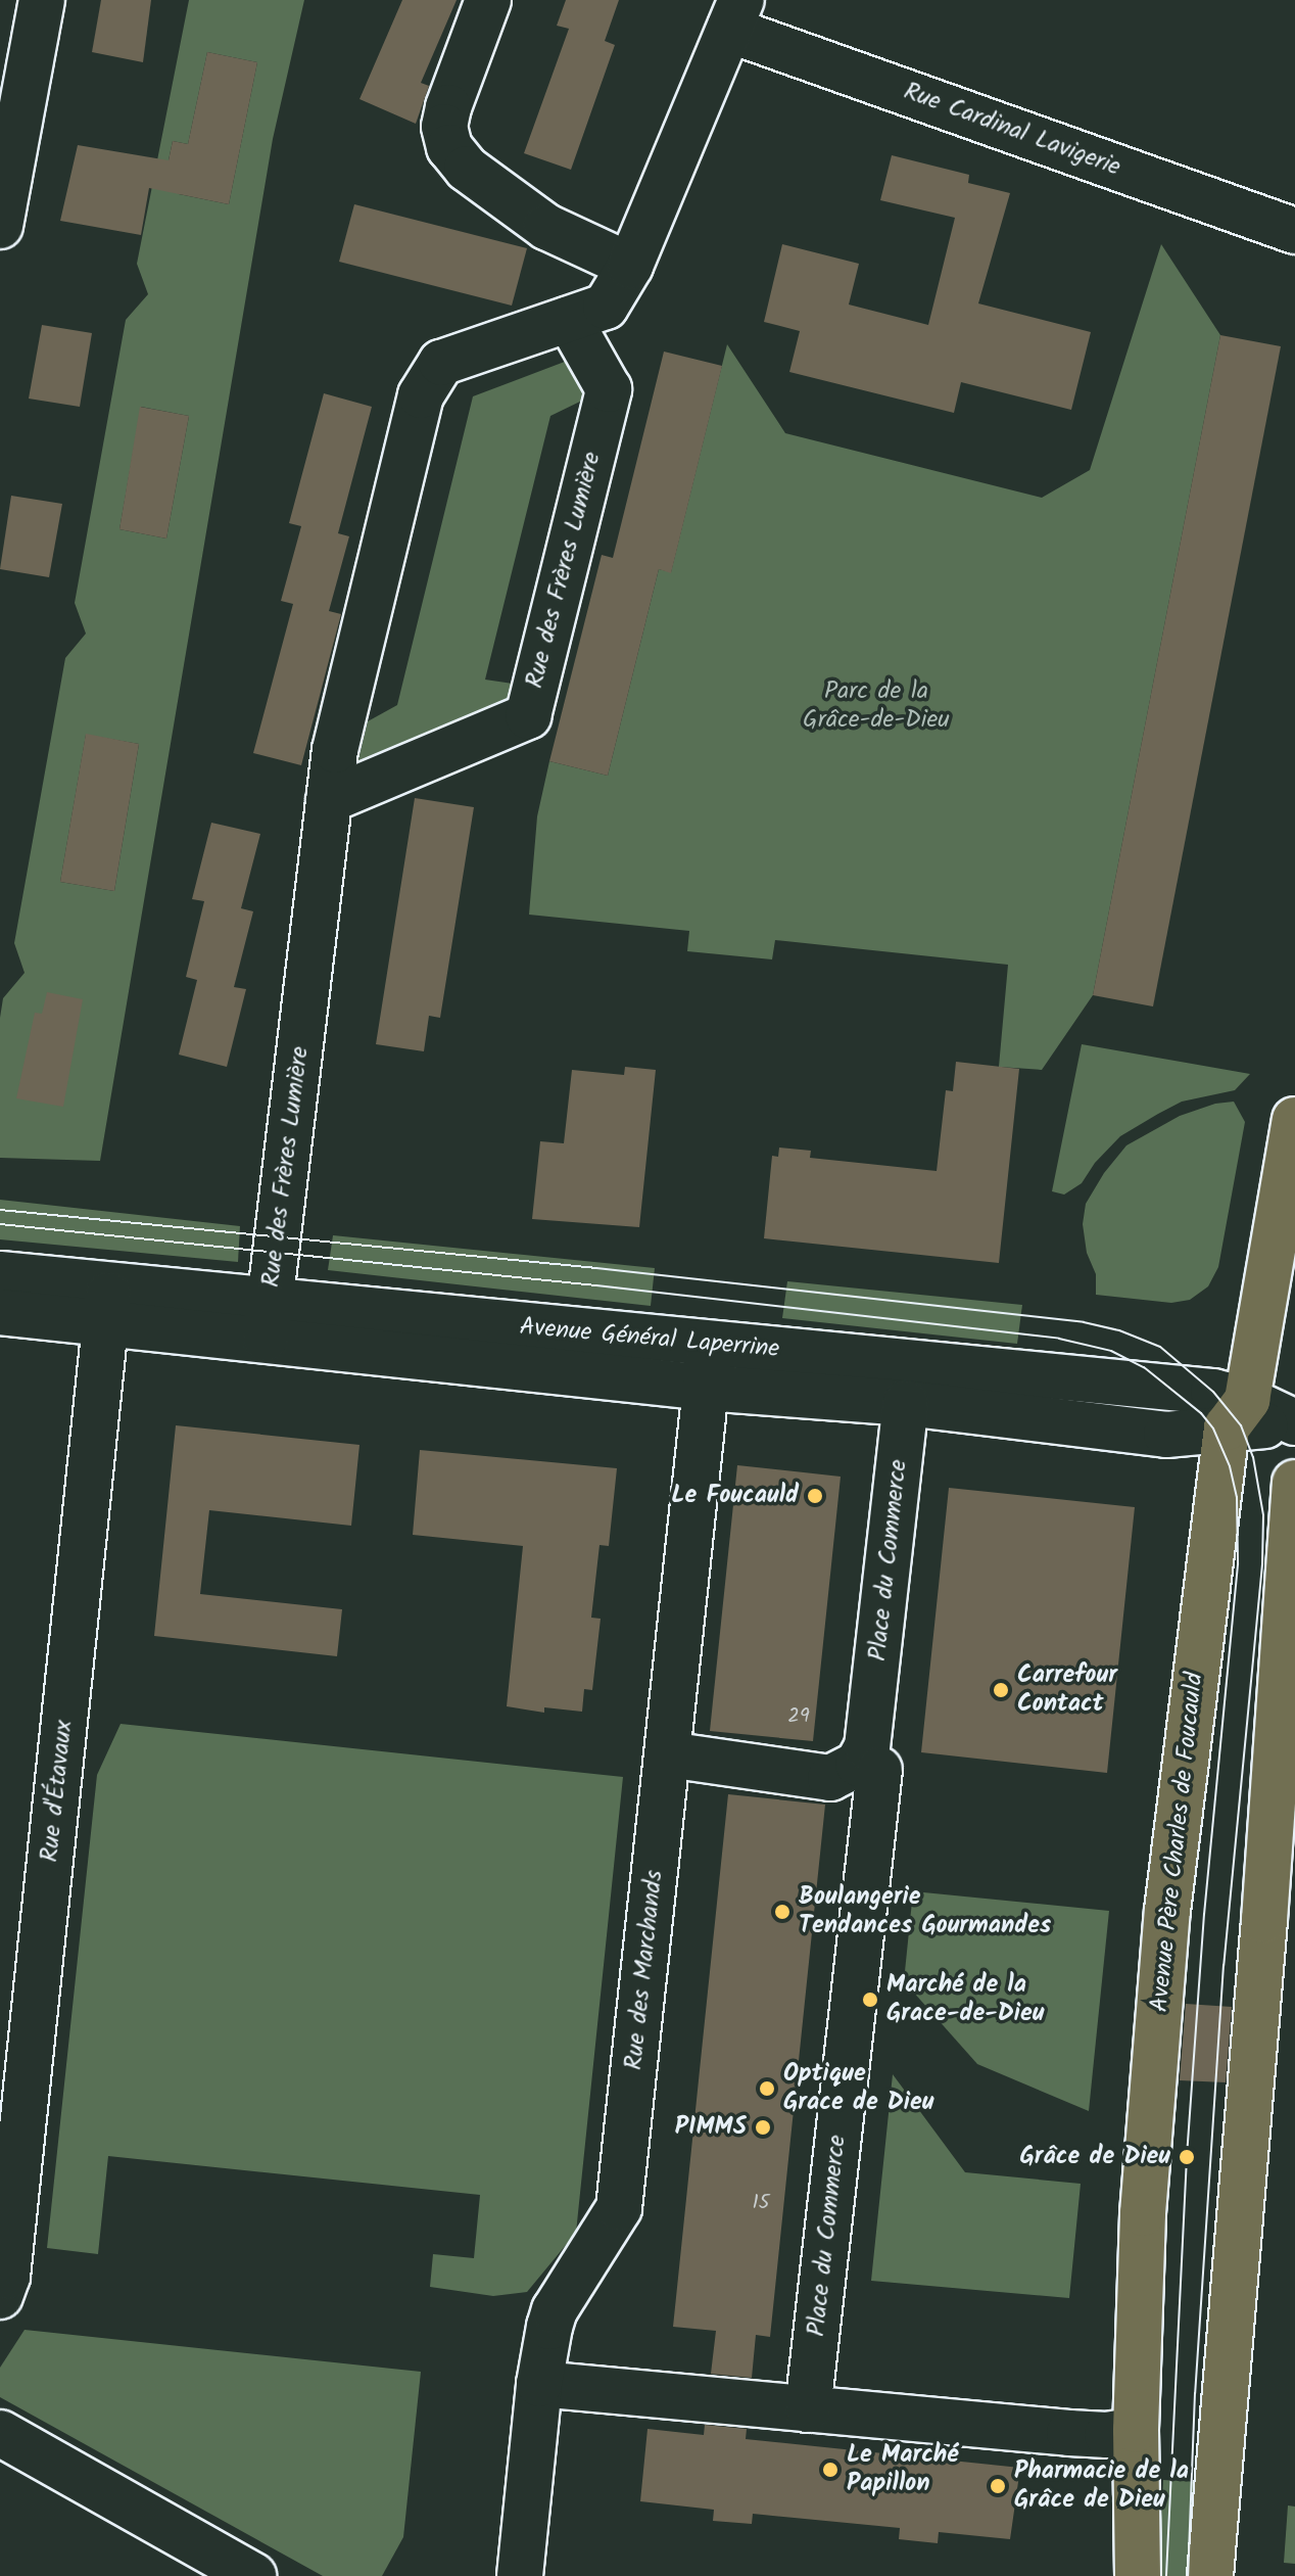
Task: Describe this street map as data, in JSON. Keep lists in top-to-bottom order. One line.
{"streets":{"main road":["Avenue Père Charles de Foucauld"],"street":["Rue Cardinal Lavigerie","Rue des Frères Lumière","Avenue Général Laperrine","Place du Commerce","Rue d'Étavaux","Rue des Marchands"]},"crossings":[["Rue Cardinal Lavigerie","Rue des Frères Lumière"],["Rue des Frères Lumière","Avenue Général Laperrine"],["Avenue Général Laperrine","Place du Commerce"],["Avenue Général Laperrine","Rue d'Étavaux"],["Avenue Général Laperrine","Avenue Père Charles de Foucauld"],["Avenue Général Laperrine","Rue des Marchands"],["Place du Commerce","Rue des Marchands"]],"parks":["Parc de la Grâce-de-Dieu"],"places":["Le Foucauld","Carrefour Contact","Boulangerie Tendances Gourmandes","Marché de la Grace-de-Dieu","Optique Grace de Dieu","PIMMS","Grâce de Dieu","Le Marché Papillon","Pharmacie de la Grâce de Dieu"],"house_numbers":["29","15"]}
